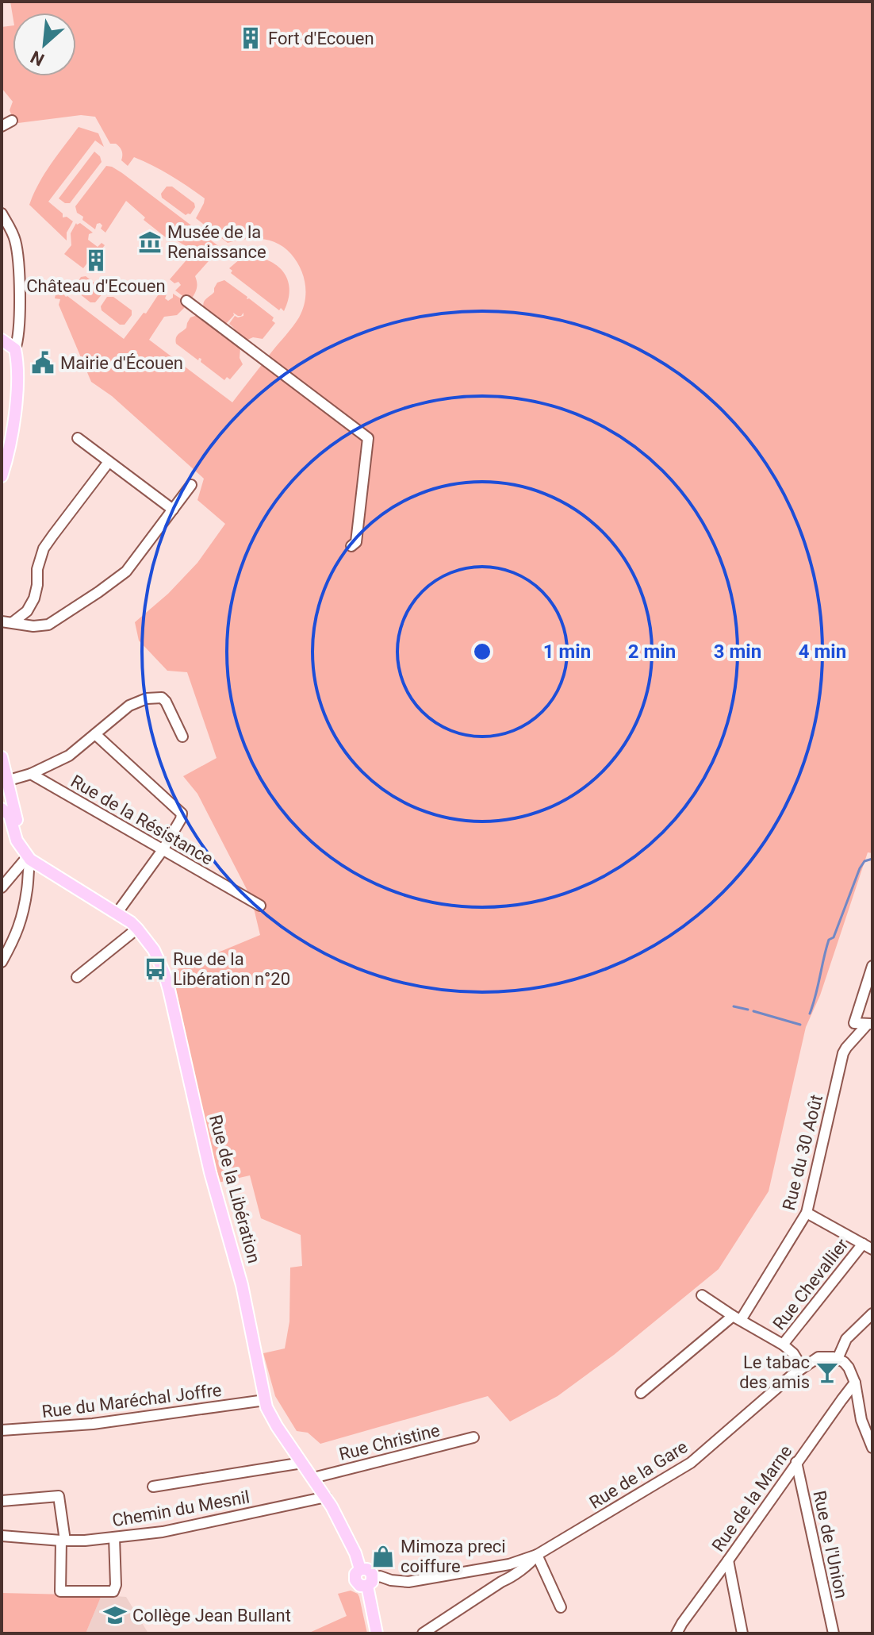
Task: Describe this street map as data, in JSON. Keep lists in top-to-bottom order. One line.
{"streets":{"main road":["Rue de la Libération"],"street":["Rue de la Résistance","Rue du 30 Août","Rue Chevallier","Rue du Maréchal Joffre","Rue Christine","Rue de la Gare","Rue de la Marne","Chemin du Mesnil","Rue de l'Union"]},"crossings":[["Rue de la Libération","Rue du Maréchal Joffre"],["Rue de la Libération","Rue Christine"],["Rue de la Libération","Rue de la Gare"],["Rue de la Libération","Chemin du Mesnil"],["Rue de la Marne","Rue de l'Union"]],"places":{"building":["Fort d'Ecouen","Château d'Ecouen"],"museum":["Musée de la Renaissance"],"public building":["Mairie d'Écouen"],"bus stop":["Rue de la Libération n°20"],"bar":["Le tabac des amis"],"shop":["Mimoza preci coiffure"],"school or university":["Collège Jean Bullant"]},"north":"bottom left","rings":["1 min","2 min","3 min","4 min"]}
